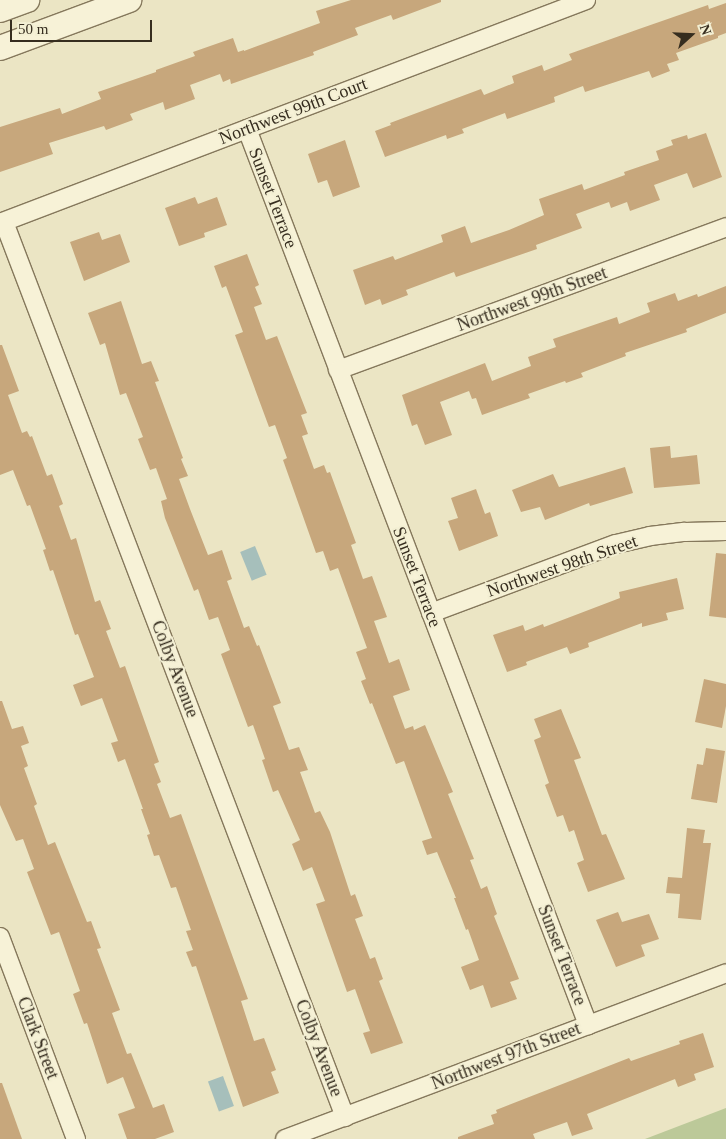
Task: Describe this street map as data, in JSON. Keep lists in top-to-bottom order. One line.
{"streets":{"street":["Northwest 99th Court","Sunset Terrace","Northwest 99th Street","Northwest 98th Street","Colby Avenue","Clark Street","Northwest 97th Street"]},"crossings":[["Northwest 99th Court","Sunset Terrace"],["Northwest 99th Court","Colby Avenue"],["Sunset Terrace","Northwest 99th Street"],["Sunset Terrace","Northwest 98th Street"],["Sunset Terrace","Northwest 97th Street"],["Colby Avenue","Northwest 97th Street"]],"scale_bar":"50 m","north":"right"}
